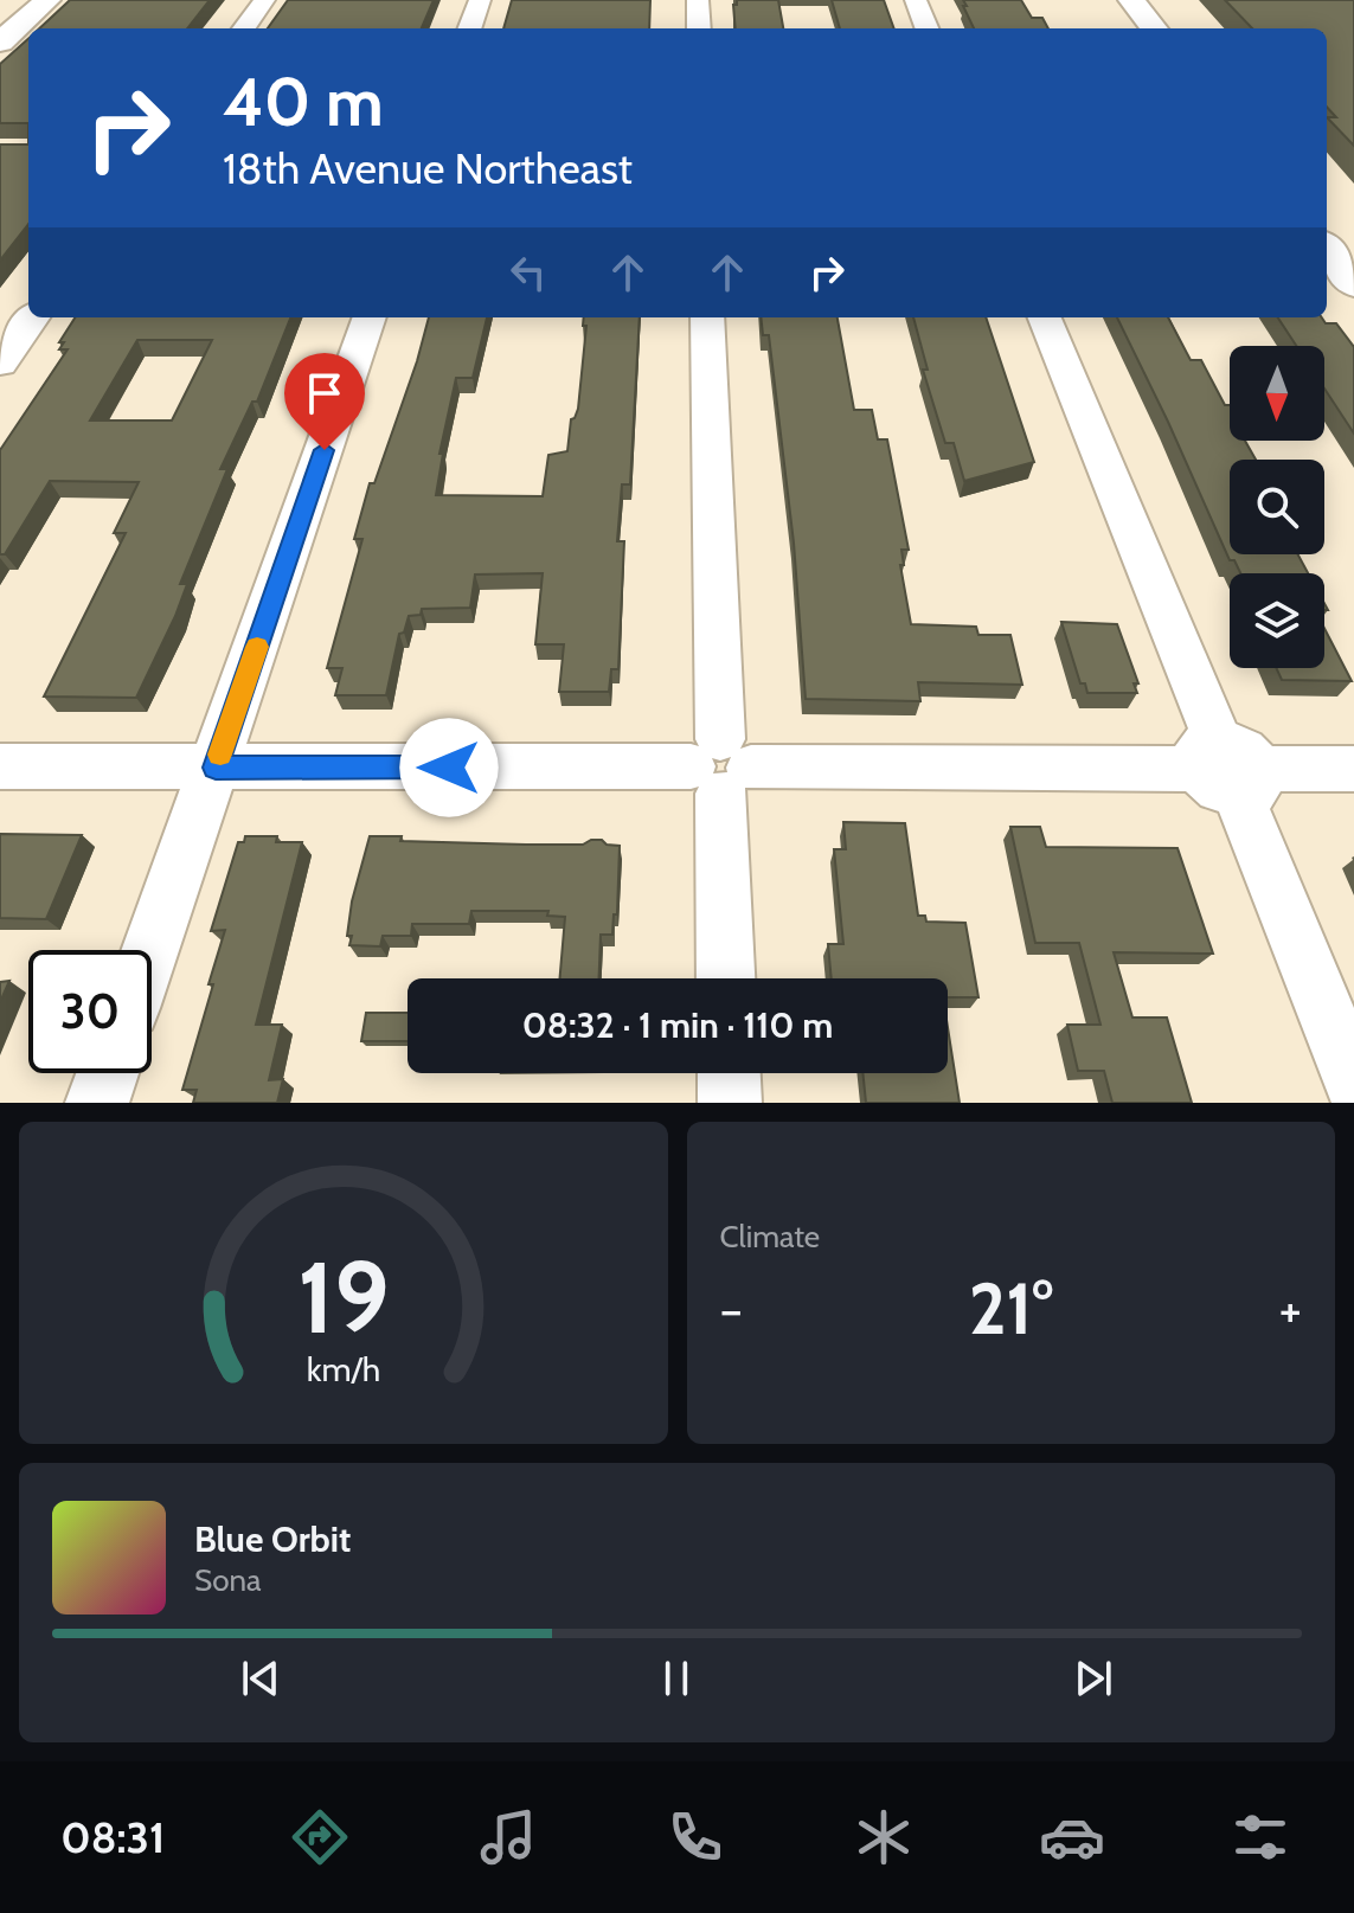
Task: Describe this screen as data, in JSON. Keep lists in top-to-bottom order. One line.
{"north":"bottom","page":{"turn":["40 m","18th Avenue Northeast"],"limit":"30","trip":"08:32 · 1 min · 110 m","tile":"Climate","heat":["−","21°","+"],"song":["Blue Orbit","Sona"],"tabs":"08:31","gauge":["19","km/h"]}}
